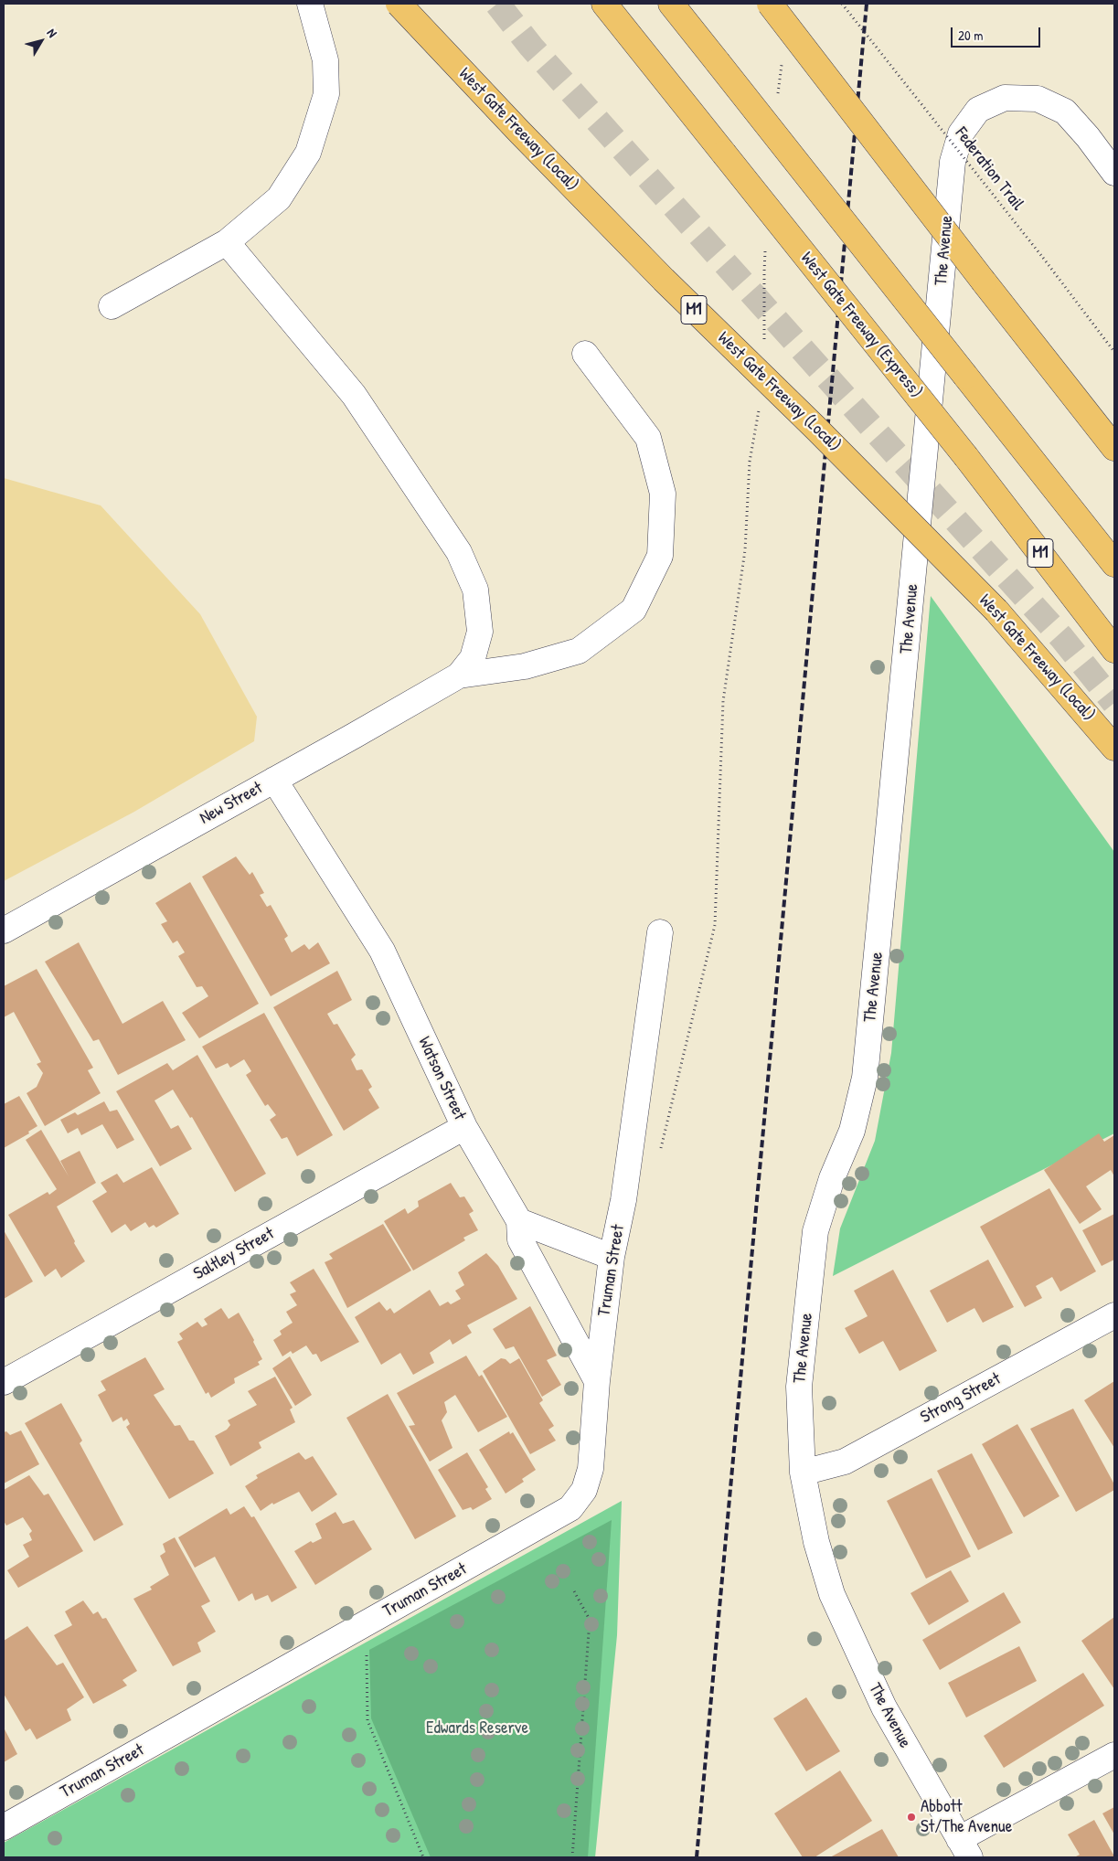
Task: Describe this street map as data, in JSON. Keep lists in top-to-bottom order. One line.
{"streets":{"highway":["West Gate Freeway (Local)","M1","West Gate Freeway (Express)"],"street":["The Avenue","New Street","Watson Street","Saltley Street","Truman Street","Strong Street"],"path":["Federation Trail"]},"crossings":[["The Avenue","Strong Street"],["New Street","Watson Street"],["Watson Street","Saltley Street"],["Watson Street","Truman Street"]],"parks":["Edwards Reserve"],"places":["Abbott St/The Avenue"],"scale_bar":"20 m","north":"top right"}
